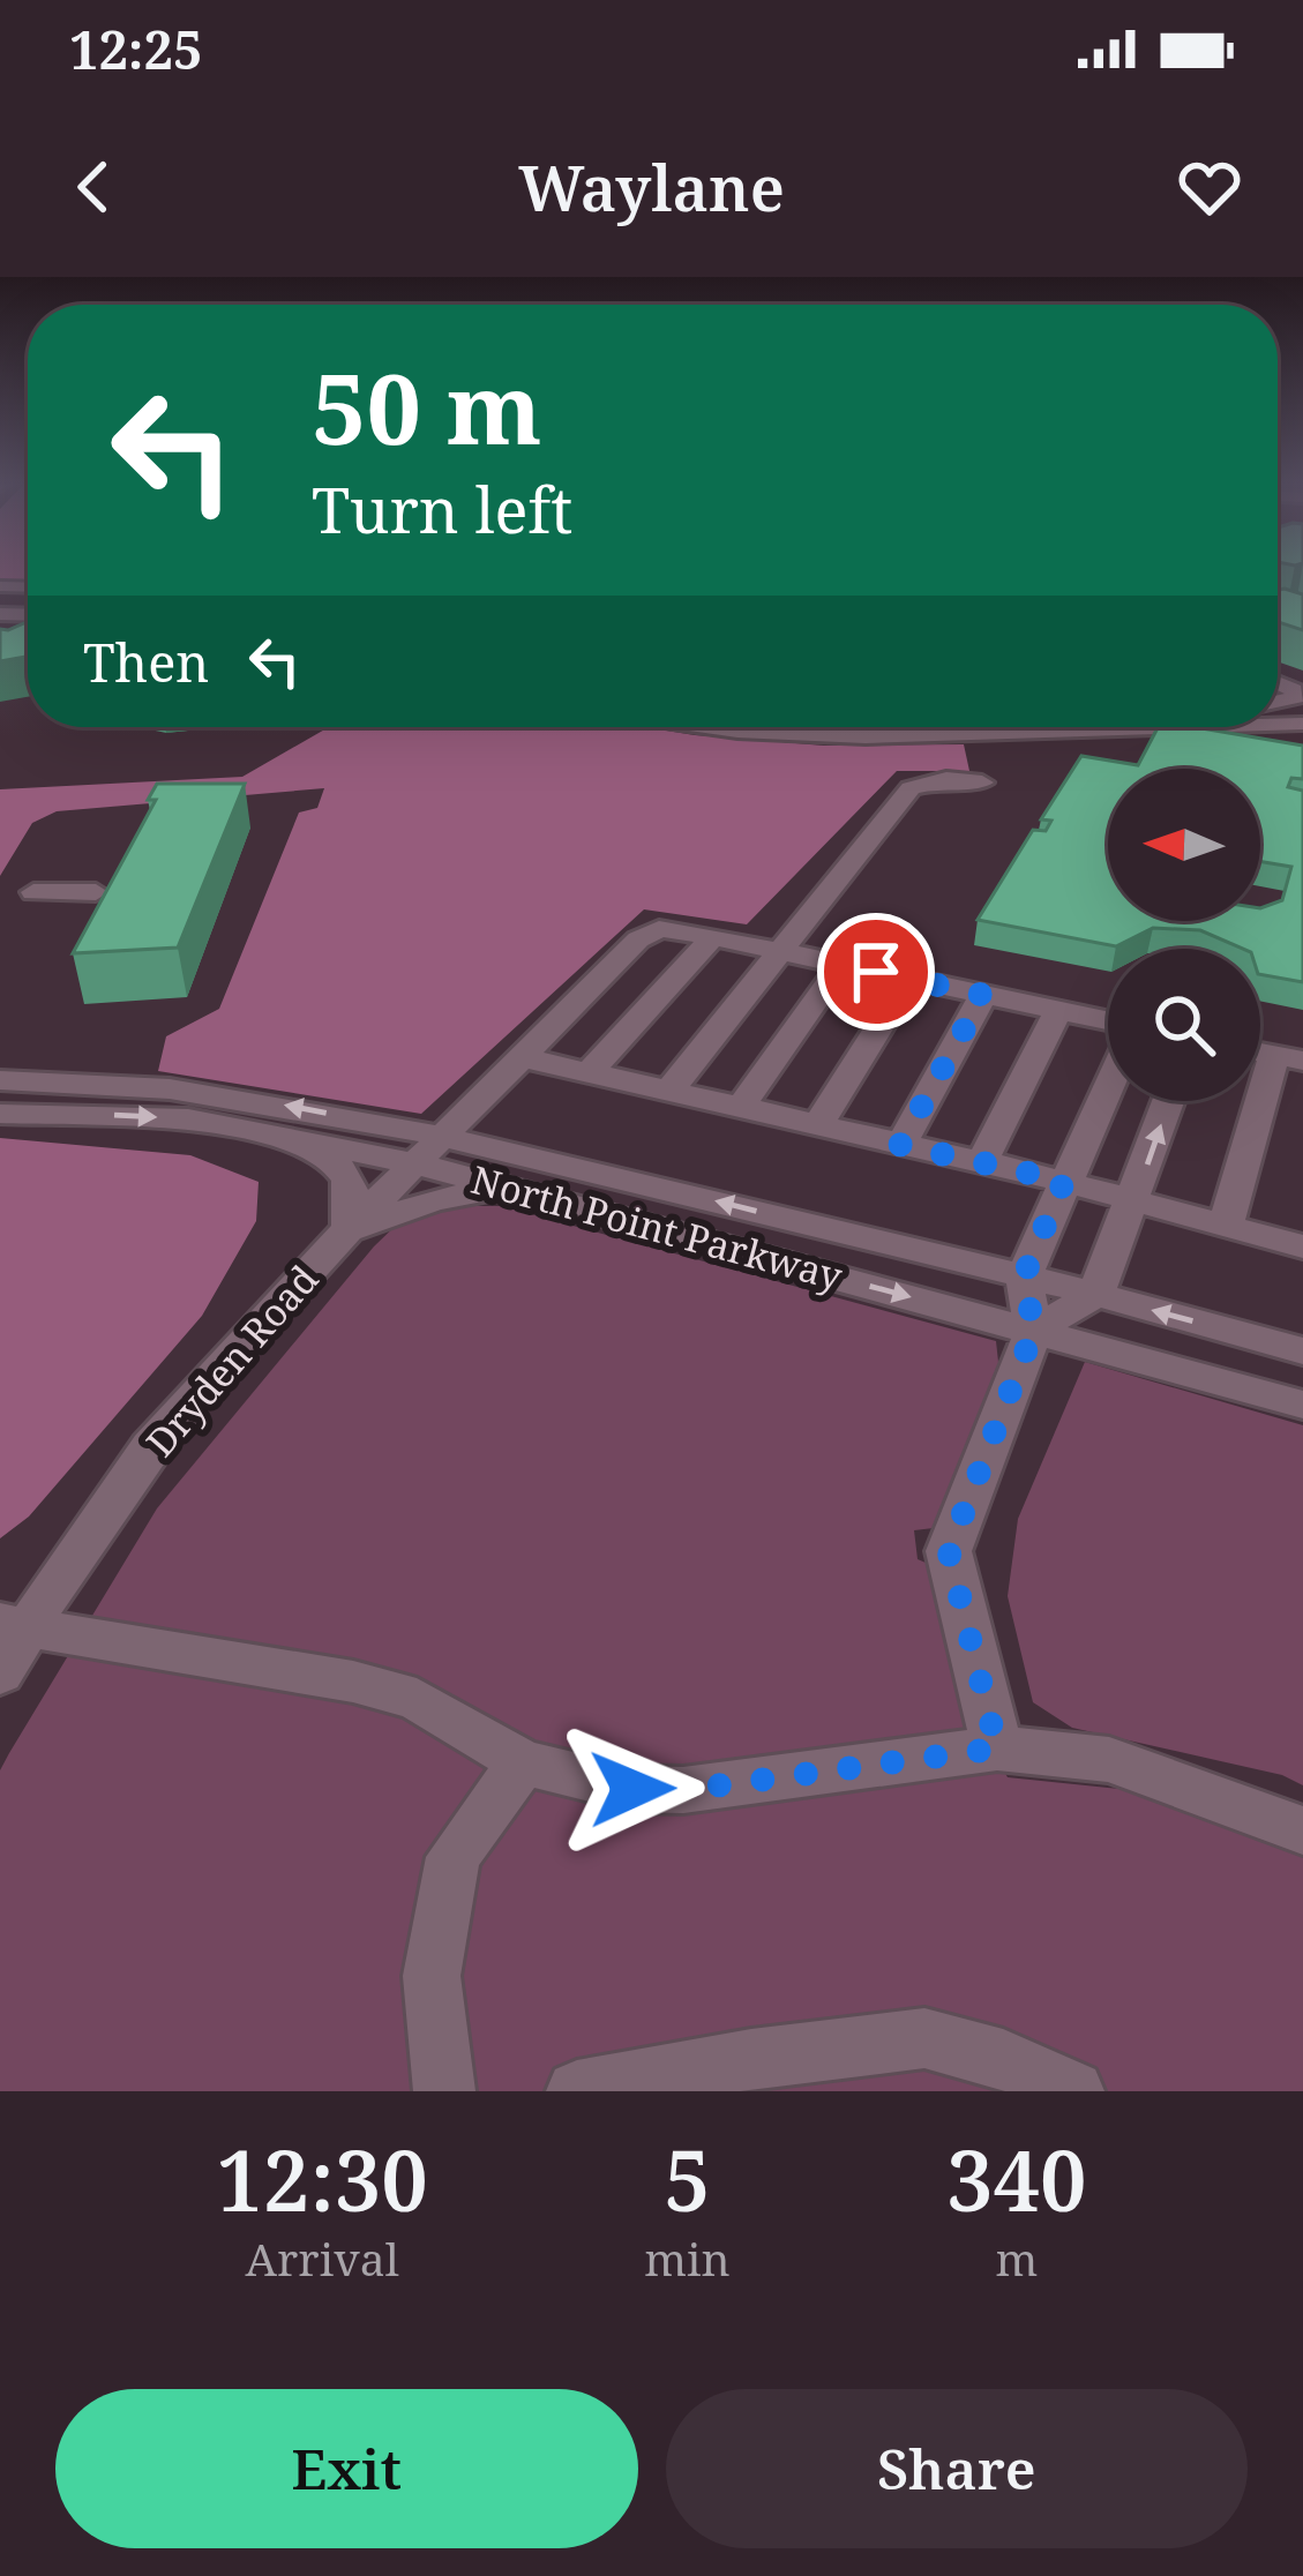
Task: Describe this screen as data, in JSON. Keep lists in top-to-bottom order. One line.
{"streets":{"street":["North Point Parkway","Dryden Road"]},"crossings":[["North Point Parkway","Dryden Road"]],"north":"left","page":{"status":"12:25","header":"Waylane","turn":["50 m","Turn left"],"then":"Then","eta":["12:30","Arrival","5","min","340","m"],"buttons":["Exit","Share"]}}
